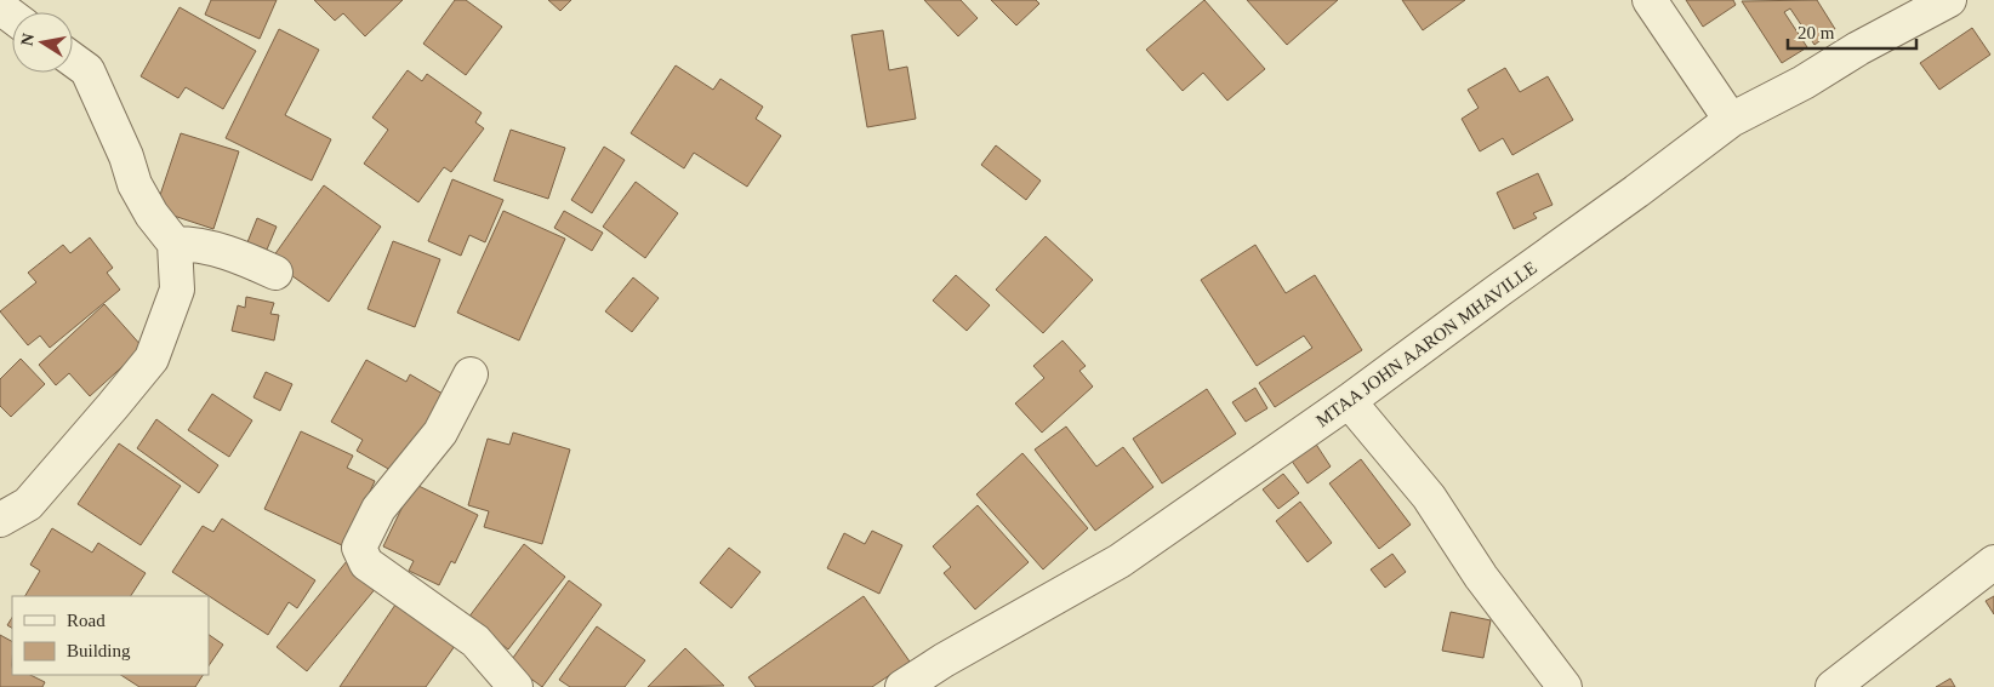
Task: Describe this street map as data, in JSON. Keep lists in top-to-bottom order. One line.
{"streets":{"street":["MTAA JOHN AARON MHAVILLE"]},"legend":["Road","Building"],"scale_bar":"20 m","north":"left"}
